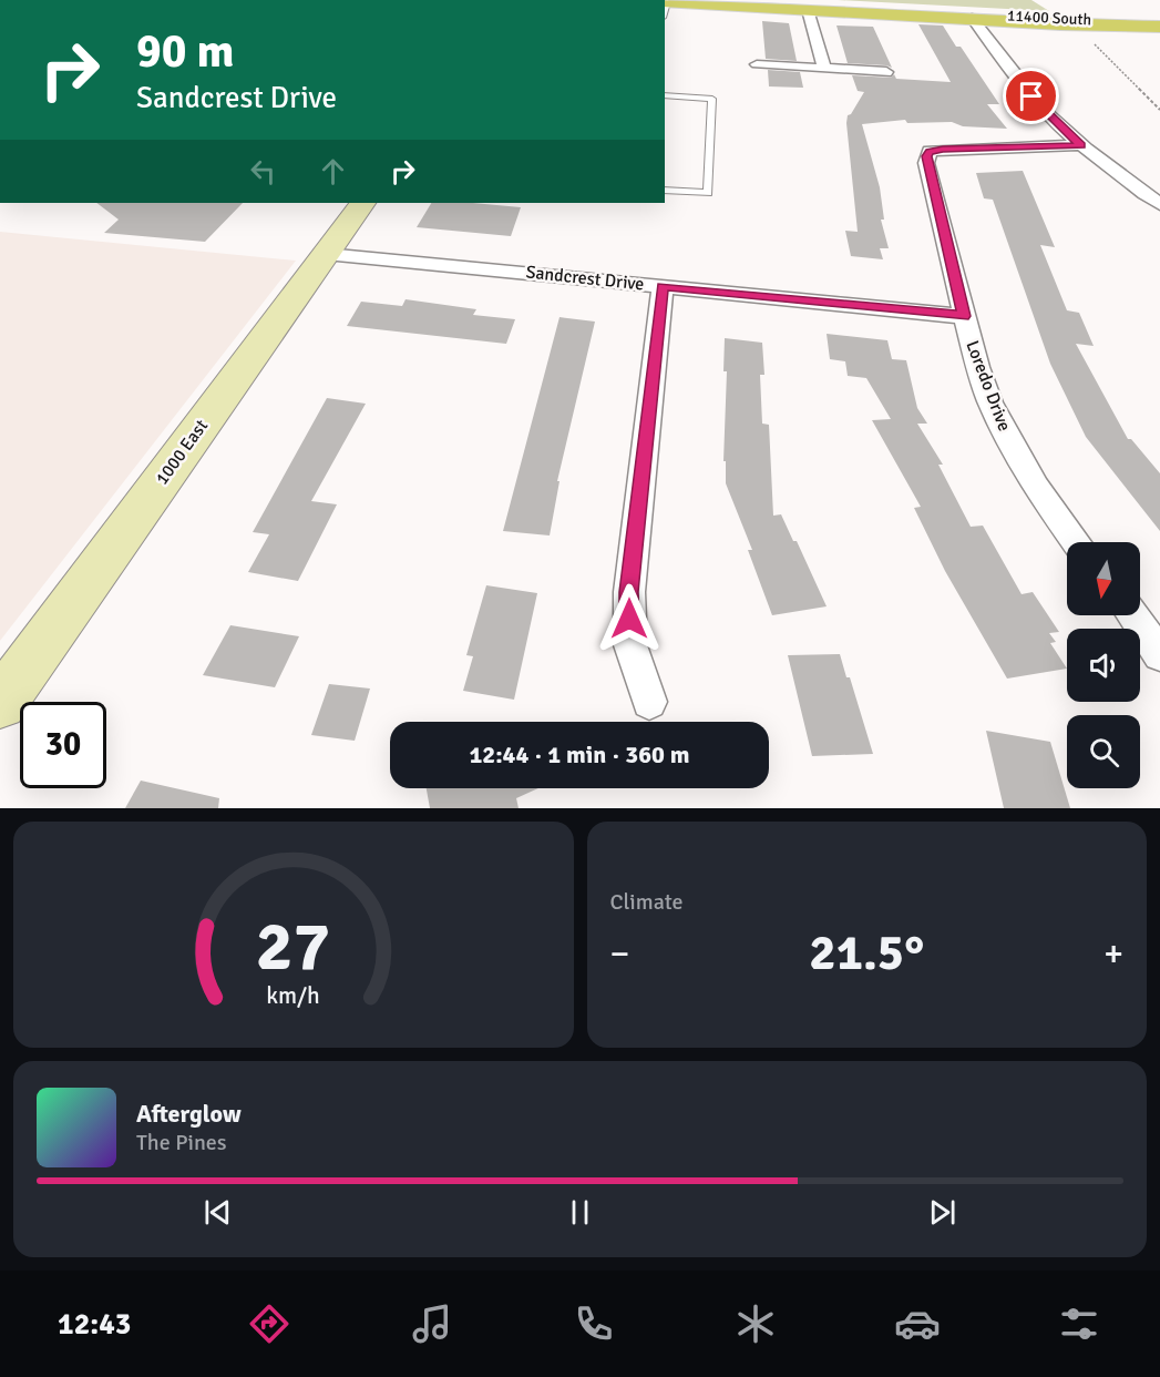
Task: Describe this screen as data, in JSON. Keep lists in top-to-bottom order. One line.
{"streets":{"main road":["11400 South"],"street":["Sandcrest Drive","Loredo Drive","1000 East"]},"crossings":[["Sandcrest Drive","Loredo Drive"],["Sandcrest Drive","1000 East"]],"north":"bottom","page":{"turn":["90 m","Sandcrest Drive"],"limit":"30","trip":"12:44 · 1 min · 360 m","tile":"Climate","heat":["−","21.5°","+"],"song":["Afterglow","The Pines"],"tabs":"12:43","gauge":["27","km/h"]}}
